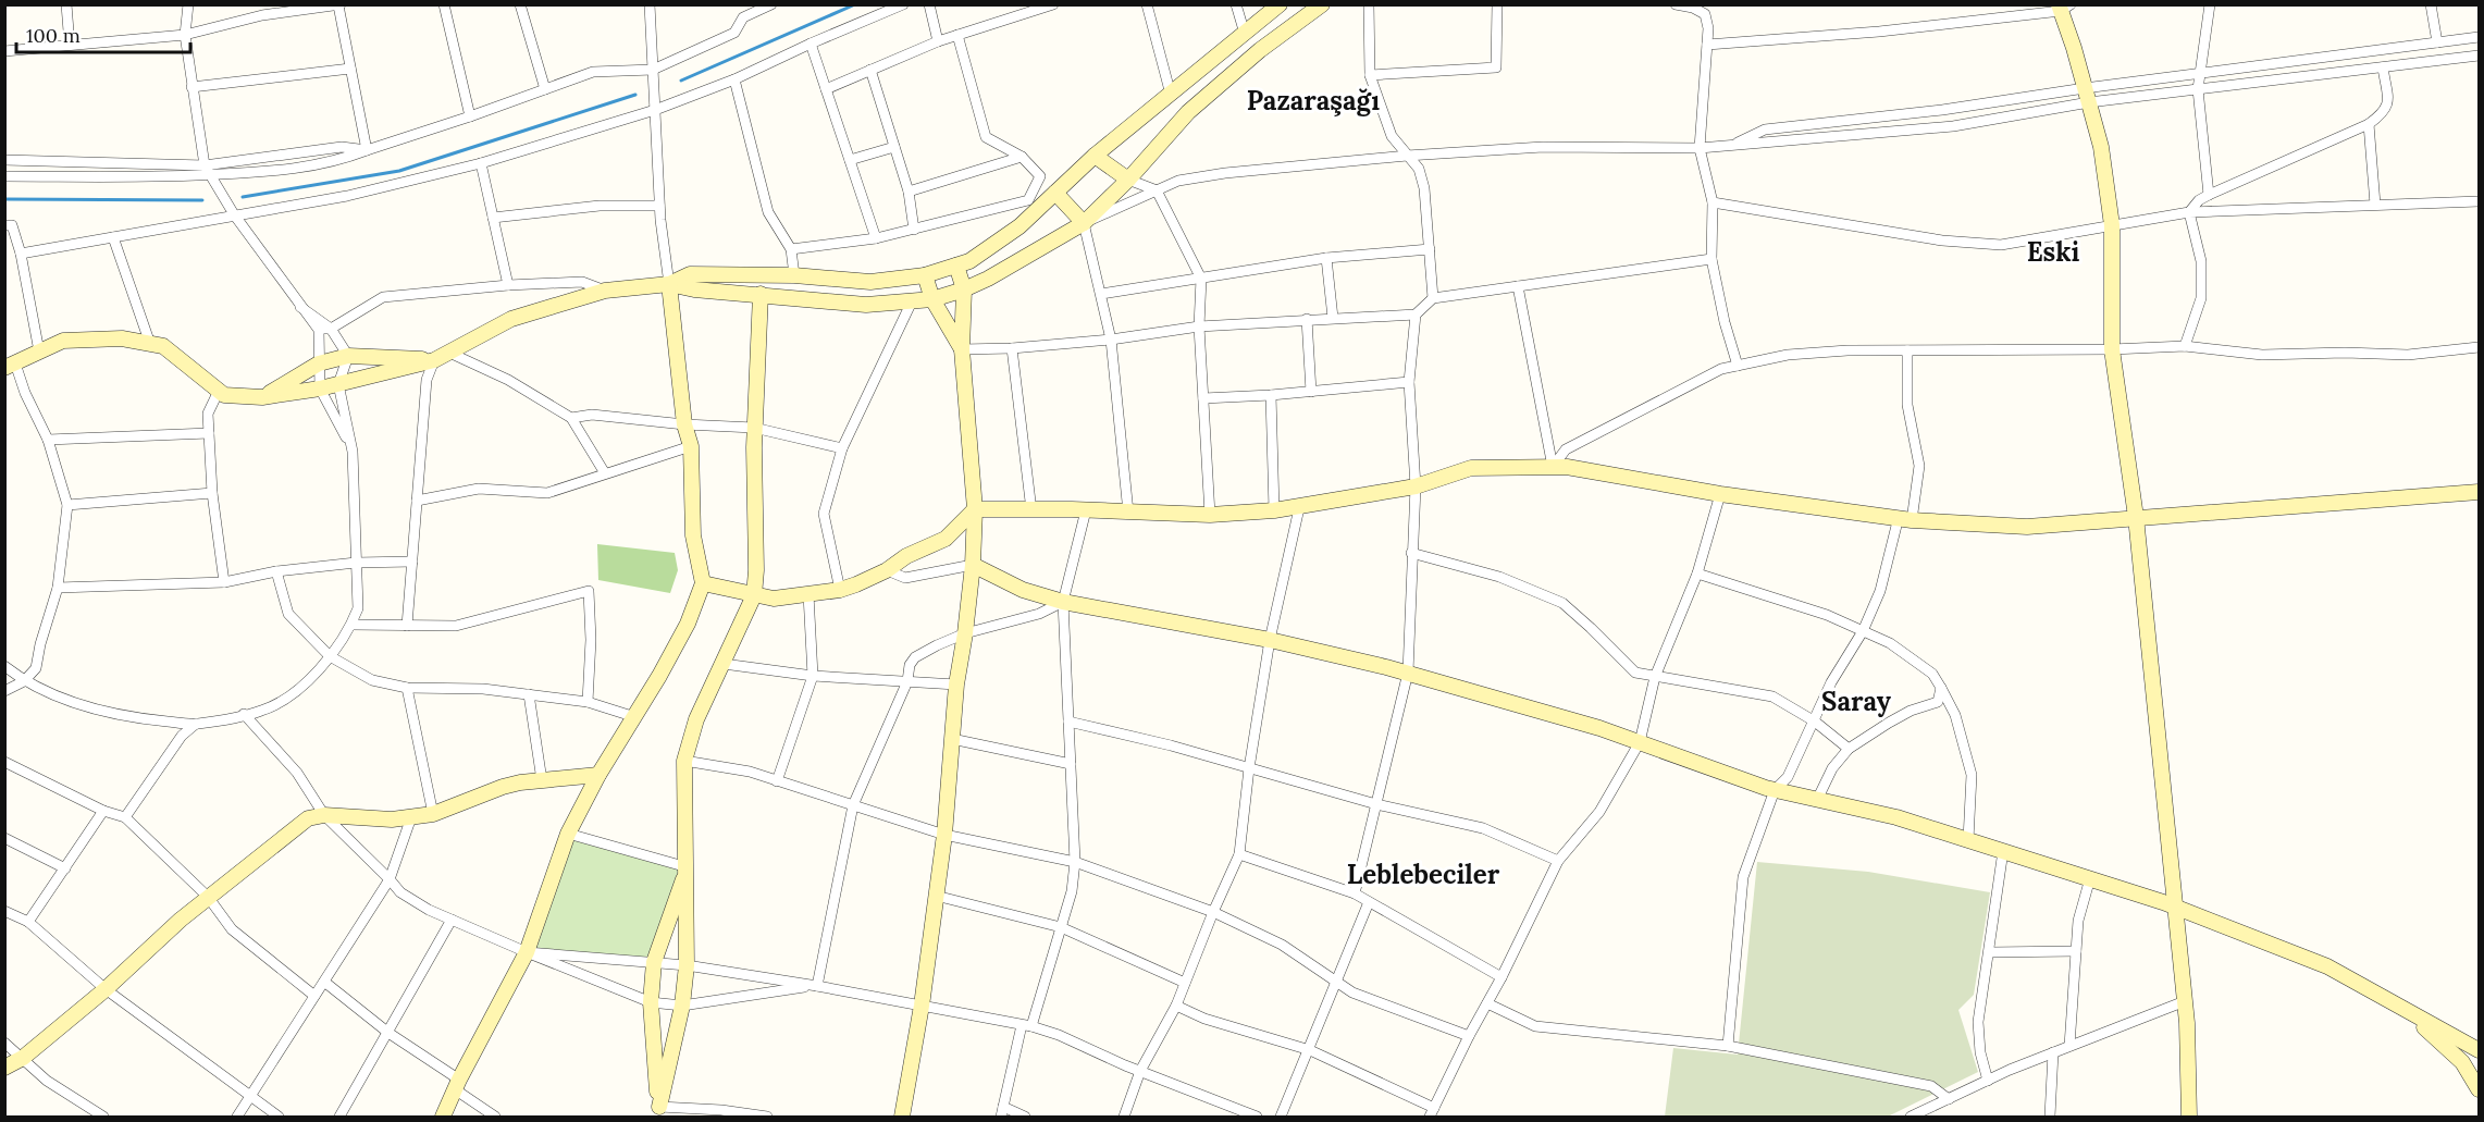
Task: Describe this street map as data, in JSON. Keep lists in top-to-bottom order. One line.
{"districts":["Pazaraşağı","Eski","Saray","Leblebeciler"],"scale_bar":"100 m"}
